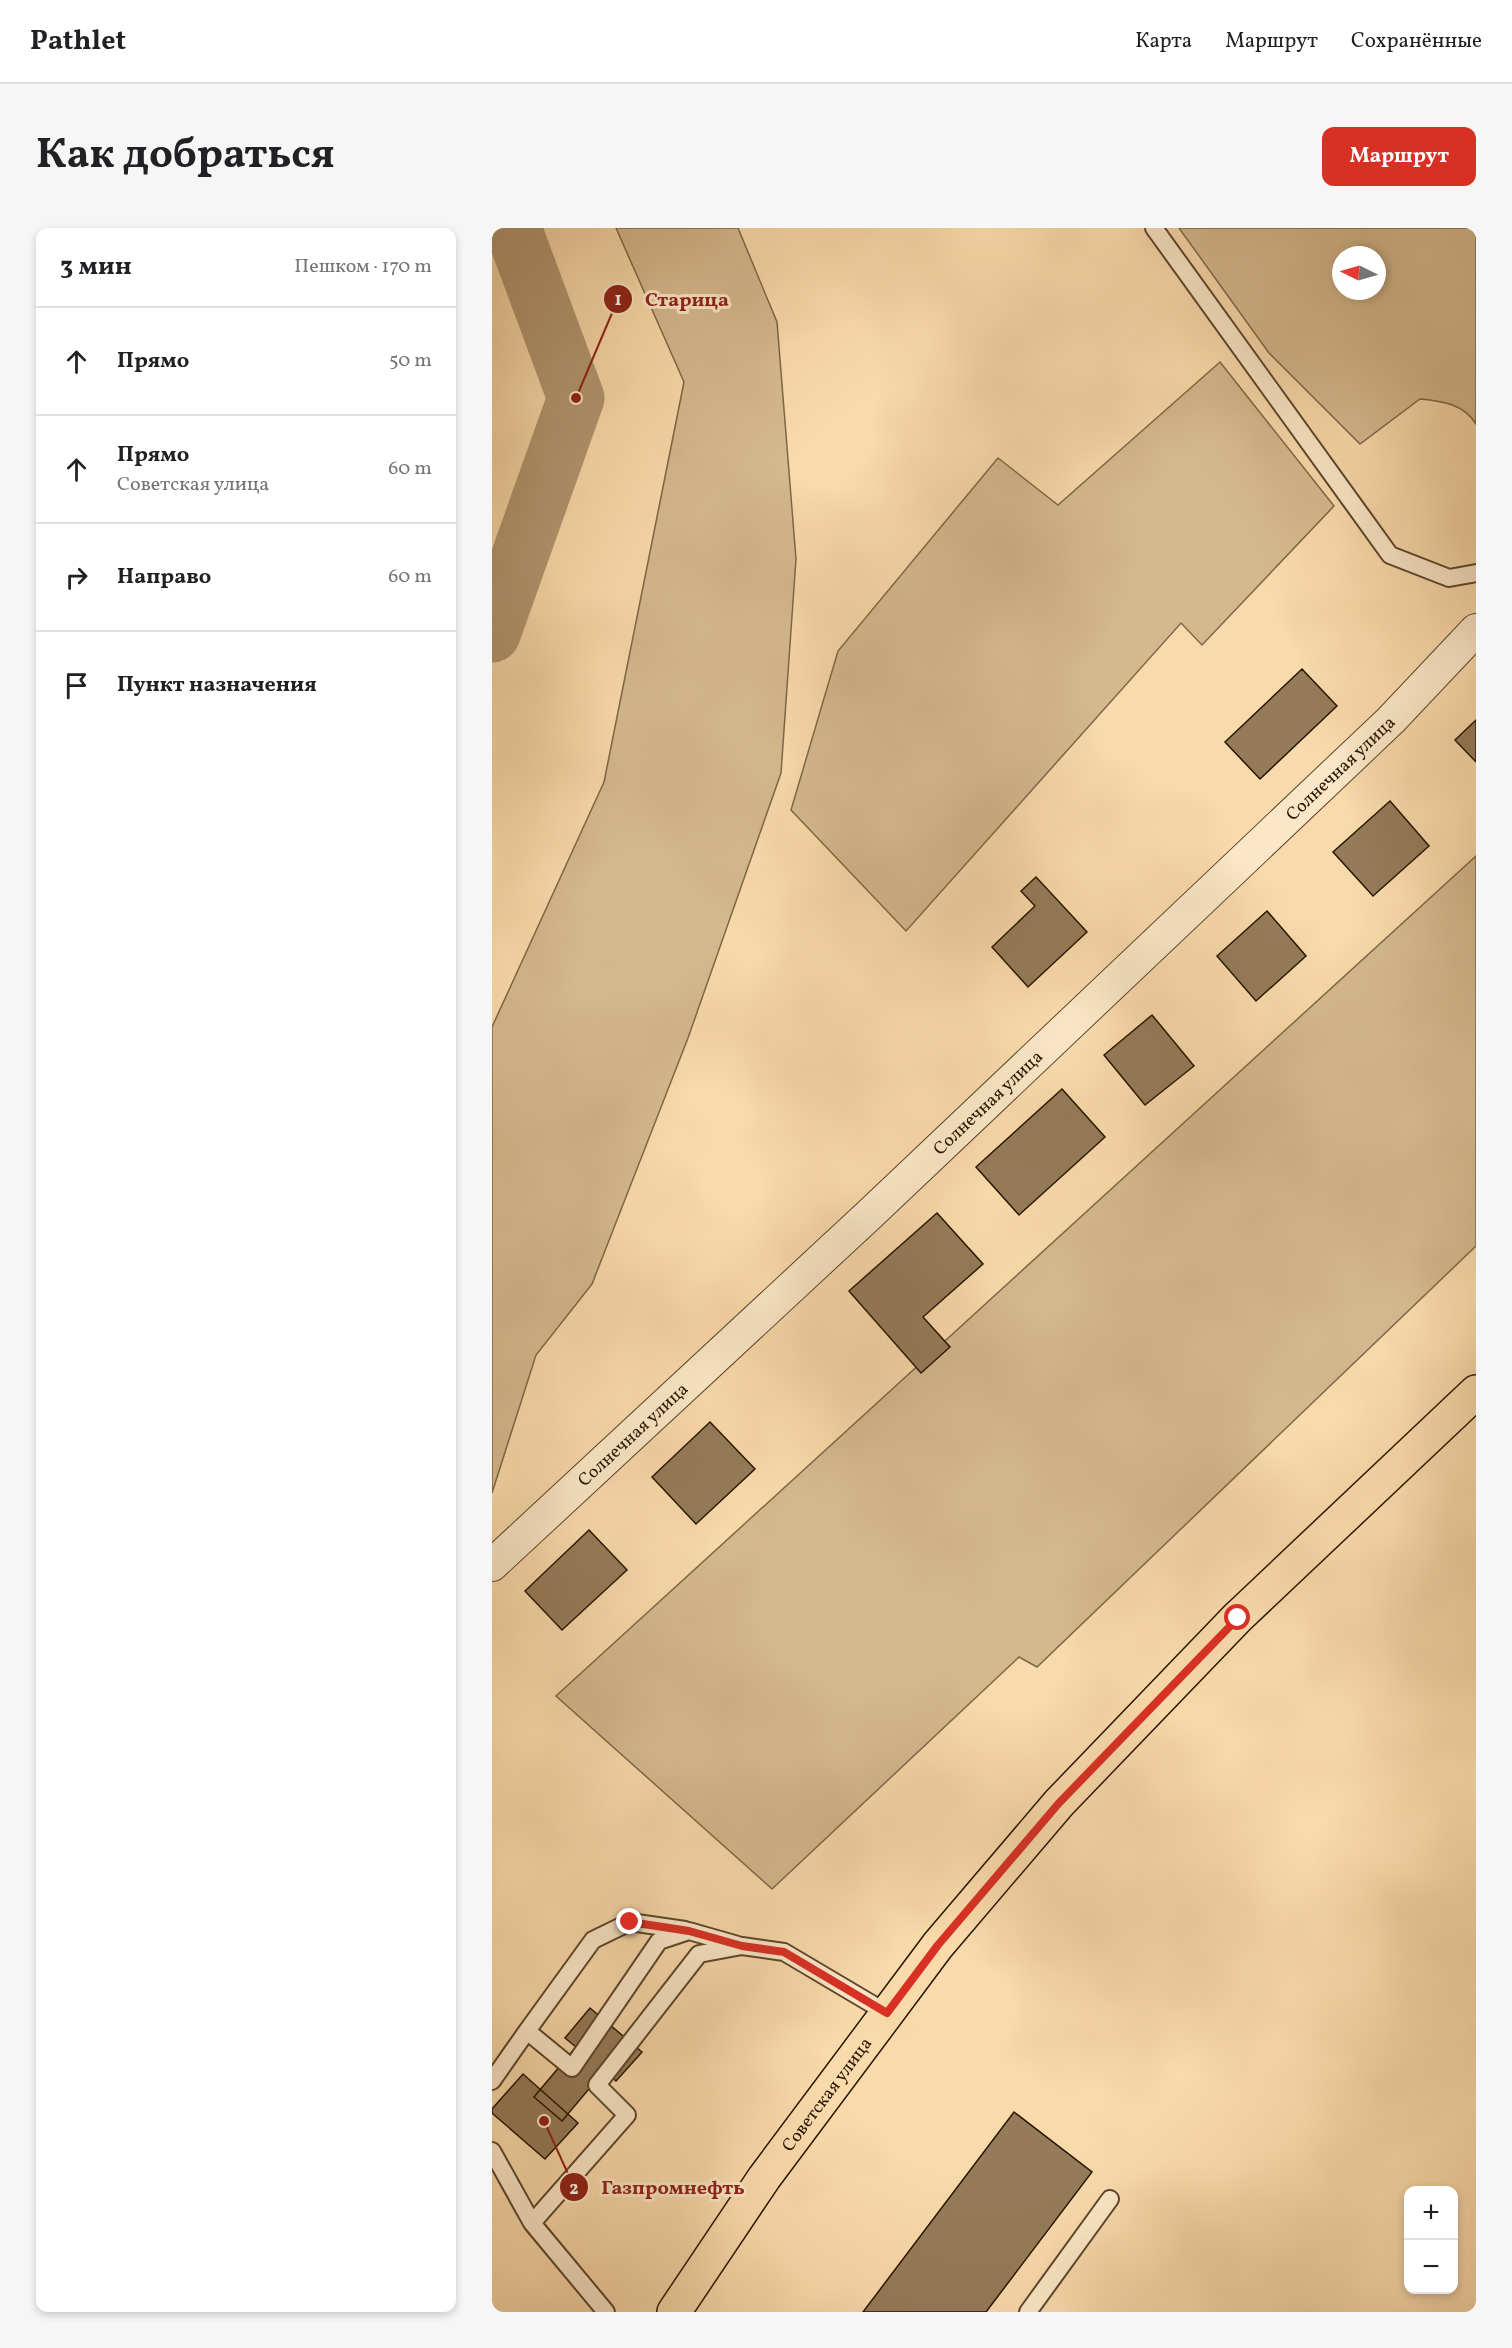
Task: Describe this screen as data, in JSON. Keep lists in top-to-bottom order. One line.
{"streets":{"main road":["Советская улица"],"street":["Солнечная улица"]},"places":["Старица","Газпромнефть"],"north":"left","page":{"header":"Pathlet","nav":["Карта","Маршрут","Сохранённые"],"title":"Как добраться","buttons":"Маршрут","heading":["3 мин","Пешком · 170 m"],"list":[["Прямо","50 m"],["Прямо","Советская улица","60 m"],["Направо","60 m"],"Пункт назначения"],"map_buttons":["+","−"]}}
